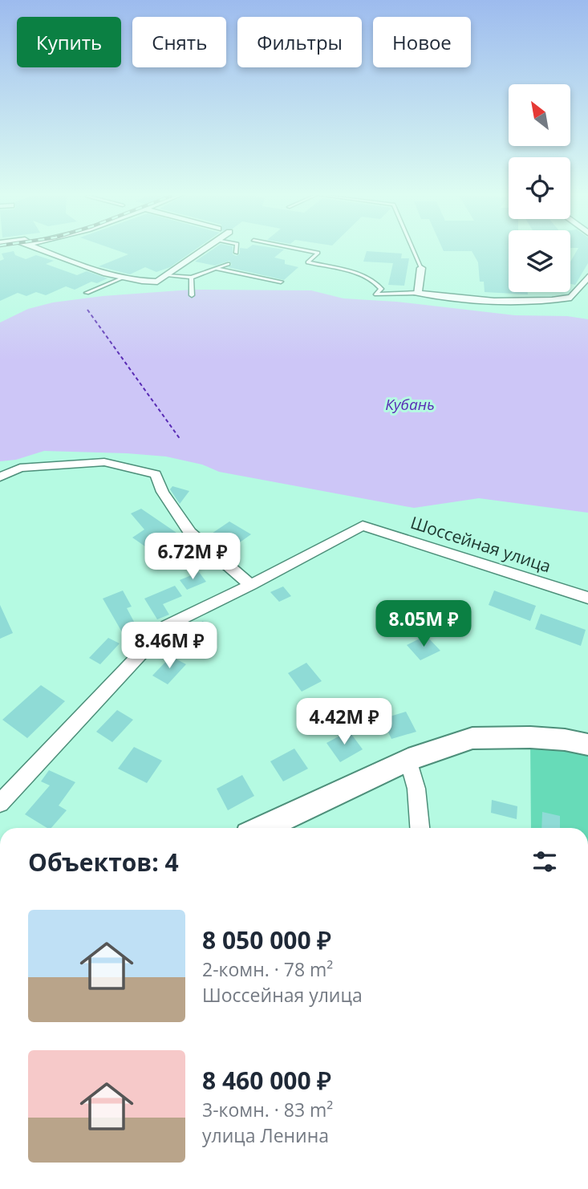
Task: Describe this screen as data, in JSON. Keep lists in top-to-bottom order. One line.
{"streets":{"street":["Шоссейная улица"]},"water":["Кубань"],"north":"top left","page":{"chip":["Купить","Снять","Фильтры","Новое"],"price":["6.72M ₽","8.05M ₽","8.46M ₽","4.42M ₽"],"heading":"Объектов: 4","list":[{"name":"8 050 000 ₽","note":"2-комн. · 78 m² · Шоссейная улица"},{"name":"8 460 000 ₽","note":"3-комн. · 83 m² · улица Ленина"}]}}
